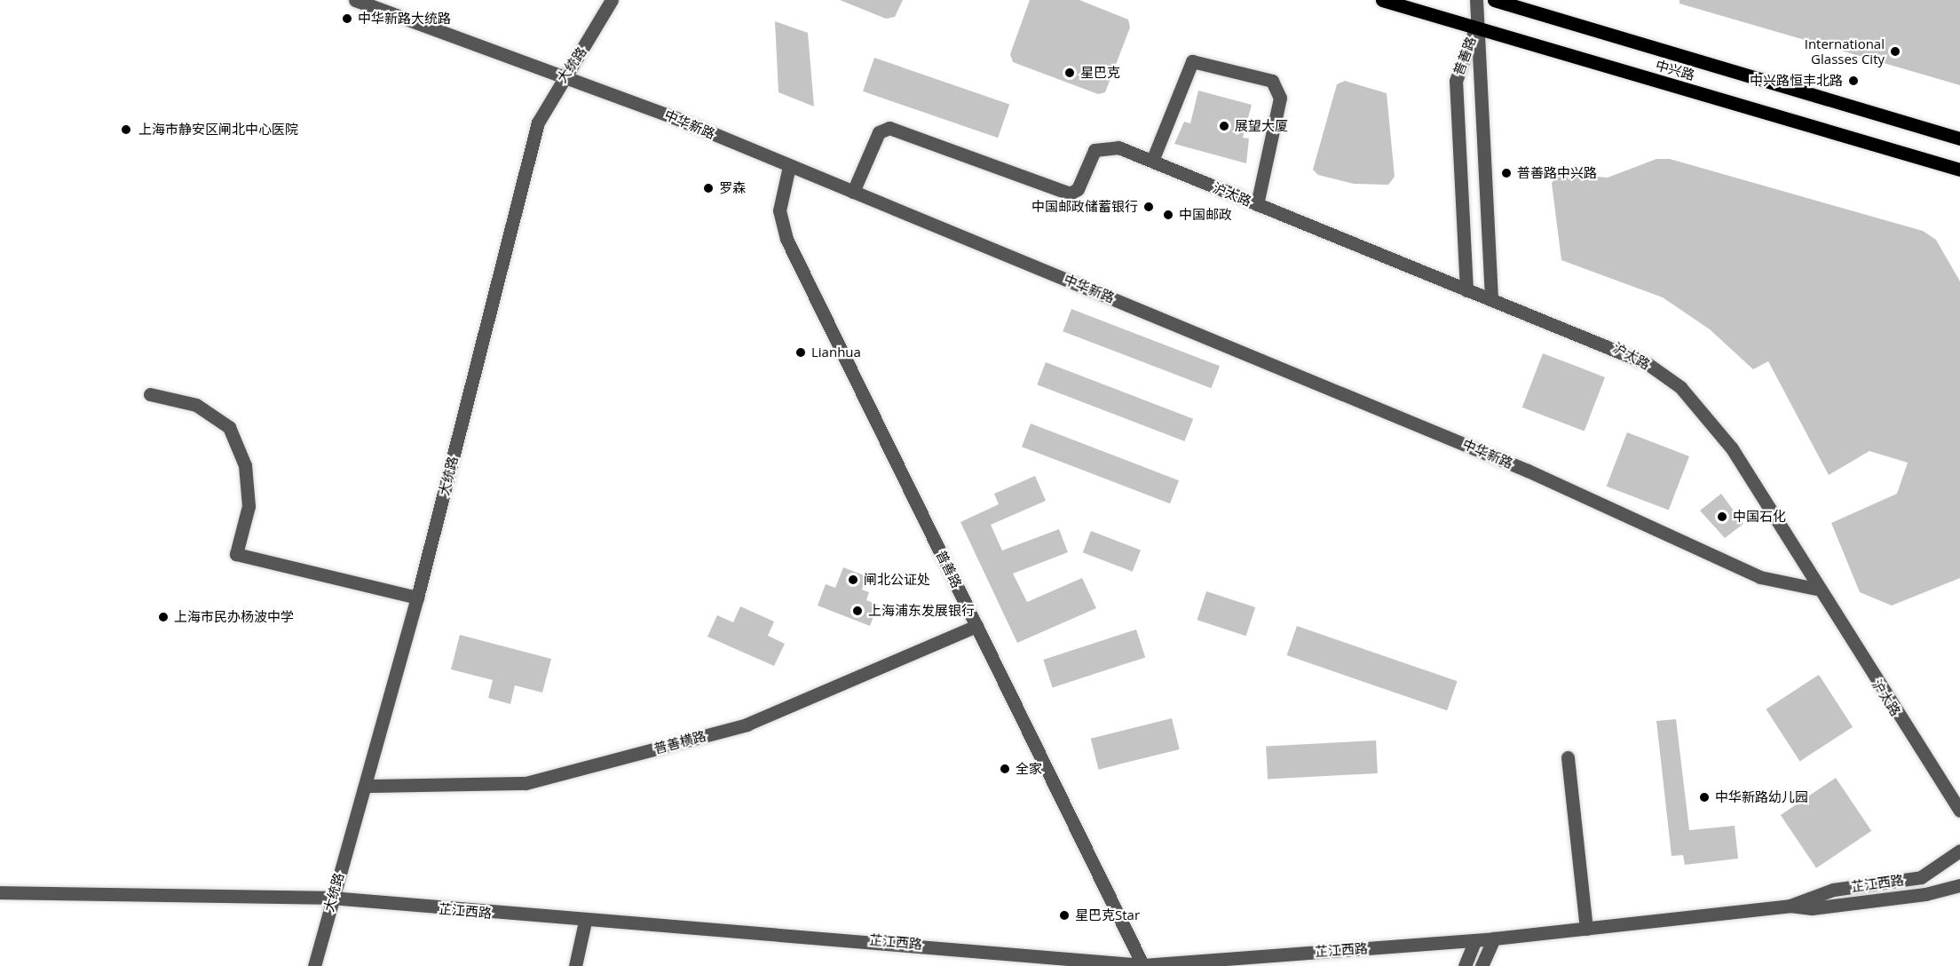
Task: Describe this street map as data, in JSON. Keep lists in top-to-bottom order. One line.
{"streets":{"main road":["中兴路"],"street":["普善路","大统路","中华新路","沪太路","普善横路","芷江西路"]},"crossings":[["普善路","中兴路"],["普善路","中华新路"],["普善路","沪太路"],["普善路","普善横路"],["普善路","芷江西路"],["大统路","中华新路"],["大统路","普善横路"],["大统路","芷江西路"],["中华新路","沪太路"]],"places":["中华新路大统路","International Glasses City","星巴克","中兴路恒丰北路","展望大厦","上海市静安区闸北中心医院","普善路中兴路","罗森","中国邮政储蓄银行","中国邮政","Lianhua","中国石化","闸北公证处","上海浦东发展银行","上海市民办杨波中学","全家","中华新路幼儿园","星巴克Star"]}
